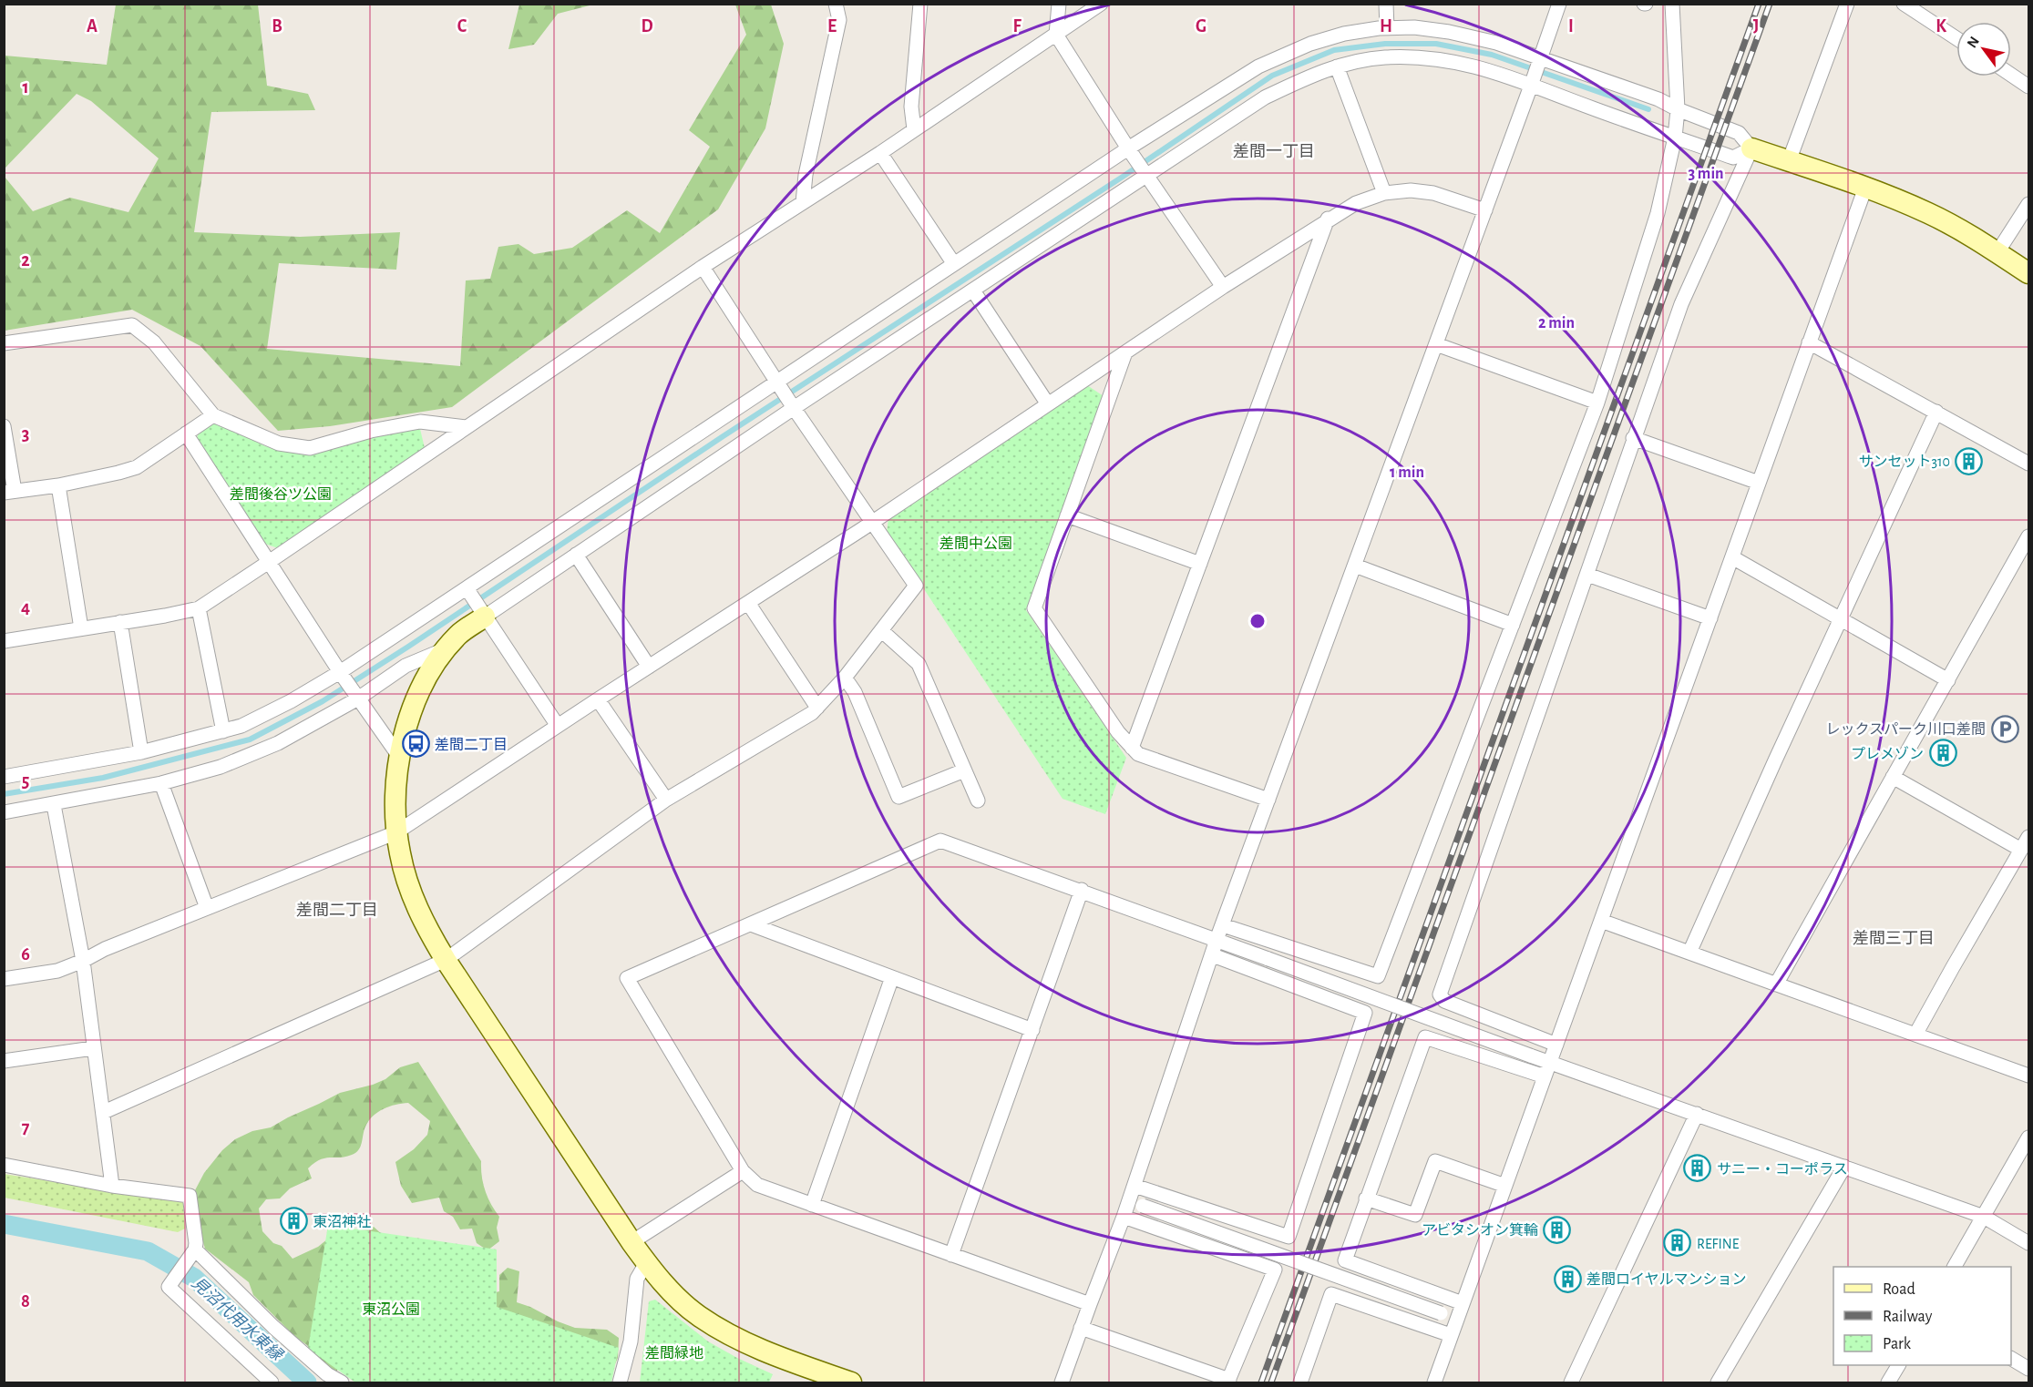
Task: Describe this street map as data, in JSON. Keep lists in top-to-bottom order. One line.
{"districts":["差間一丁目","差間二丁目","差間三丁目"],"water":["見沼代用水東縁"],"parks":["差間後谷ツ公園","差間中公園","東沼公園","差間緑地"],"places":{"building":["サンセット310","プレメゾン","サニー・コーポラス","東沼神社","アビタシオン箕輪","REFINE","差間ロイヤルマンション"],"parking":["レックスパーク川口差間"],"bus stop":["差間二丁目"]},"legend":["Road","Railway","Park"],"north":"top left","grid":{"columns":["A","B","C","D","E","F","G","H","I","J","K"],"rows":["1","2","3","4","5","6","7","8"]},"rings":["3 min","2 min","1 min"]}
